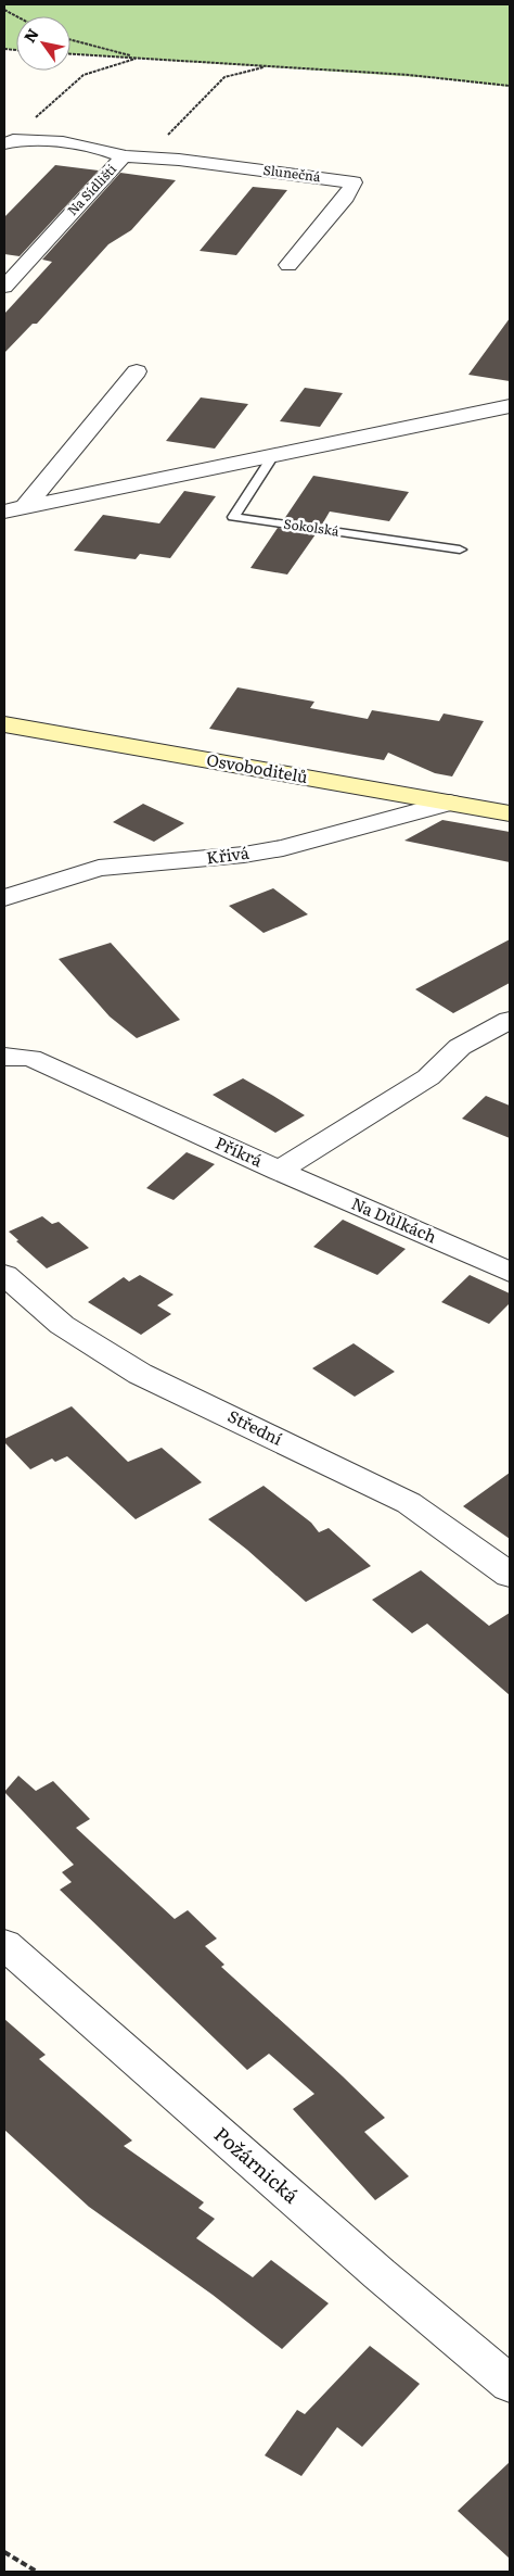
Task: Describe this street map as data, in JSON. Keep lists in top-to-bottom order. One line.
{"streets":{"street":["Slunečná","Na Sídlišti","Osvoboditelů","Křivá","Příkrá","Na Důlkách","Střední","Požárnická"],"lane":["Sokolská"]},"crossings":[["Slunečná","Na Sídlišti"],["Osvoboditelů","Křivá"],["Příkrá","Na Důlkách"]],"north":"top left"}
